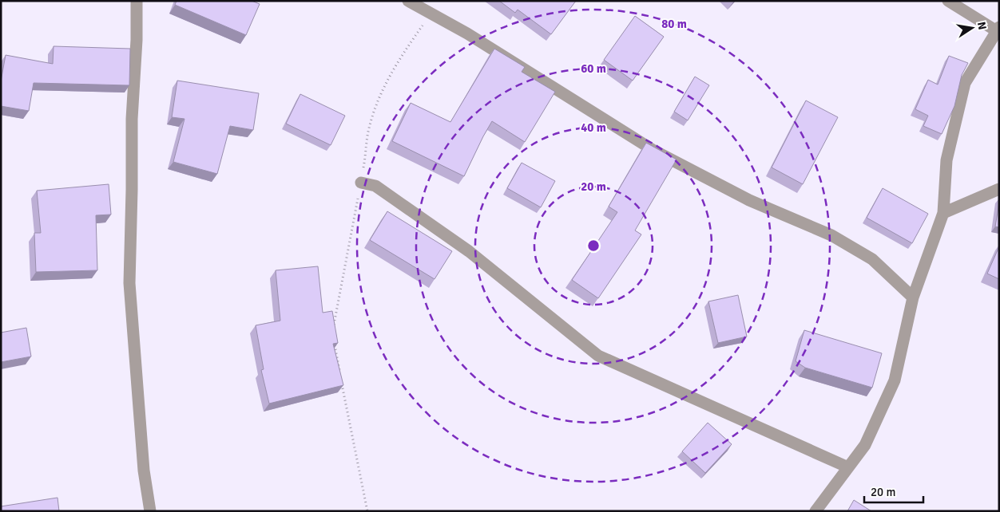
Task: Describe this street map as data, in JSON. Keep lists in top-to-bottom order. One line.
{"scale_bar":"20 m","north":"right","rings":["80 m","60 m","40 m","20 m"]}
